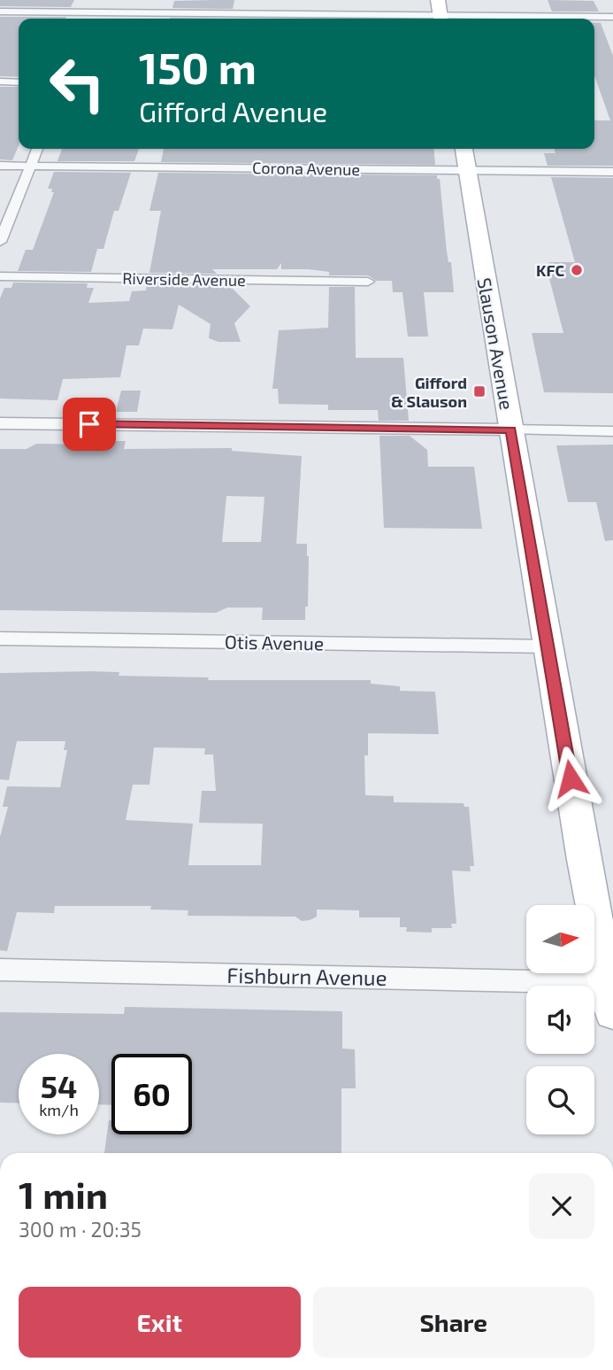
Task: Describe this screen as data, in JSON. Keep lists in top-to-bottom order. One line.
{"streets":{"main road":["Slauson Avenue"],"street":["Corona Avenue","Riverside Avenue","Otis Avenue","Fishburn Avenue"]},"crossings":[["Corona Avenue","Slauson Avenue"],["Slauson Avenue","Otis Avenue"],["Slauson Avenue","Fishburn Avenue"]],"places":{"other":["KFC"],"transit":["Gifford & Slauson"]},"north":"right","page":{"turn":["150 m","Gifford Avenue"],"speed":"54 km/h","limit":"60","heading":["1 min","300 m · 20:35"],"buttons":["Exit","Share"]}}
